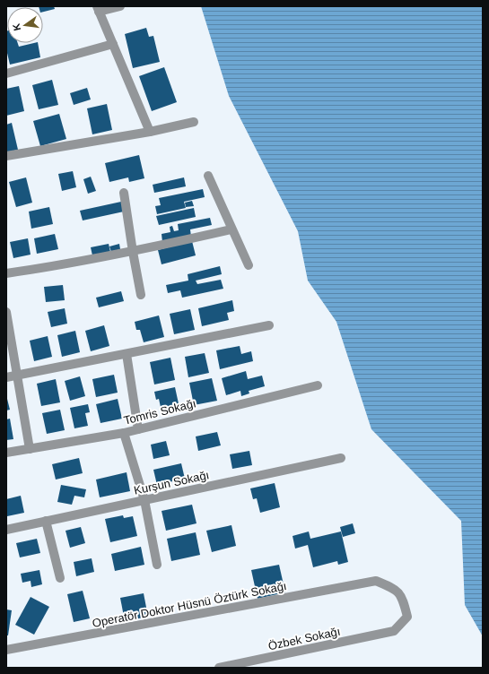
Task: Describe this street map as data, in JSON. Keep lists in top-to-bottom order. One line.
{"streets":{"street":["Tomris Sokağı","Kurşun Sokağı","Operatör Doktor Hüsnü Öztürk Sokağı","Özbek Sokağı"]},"crossings":[["Operatör Doktor Hüsnü Öztürk Sokağı","Özbek Sokağı"]],"north":"left"}
